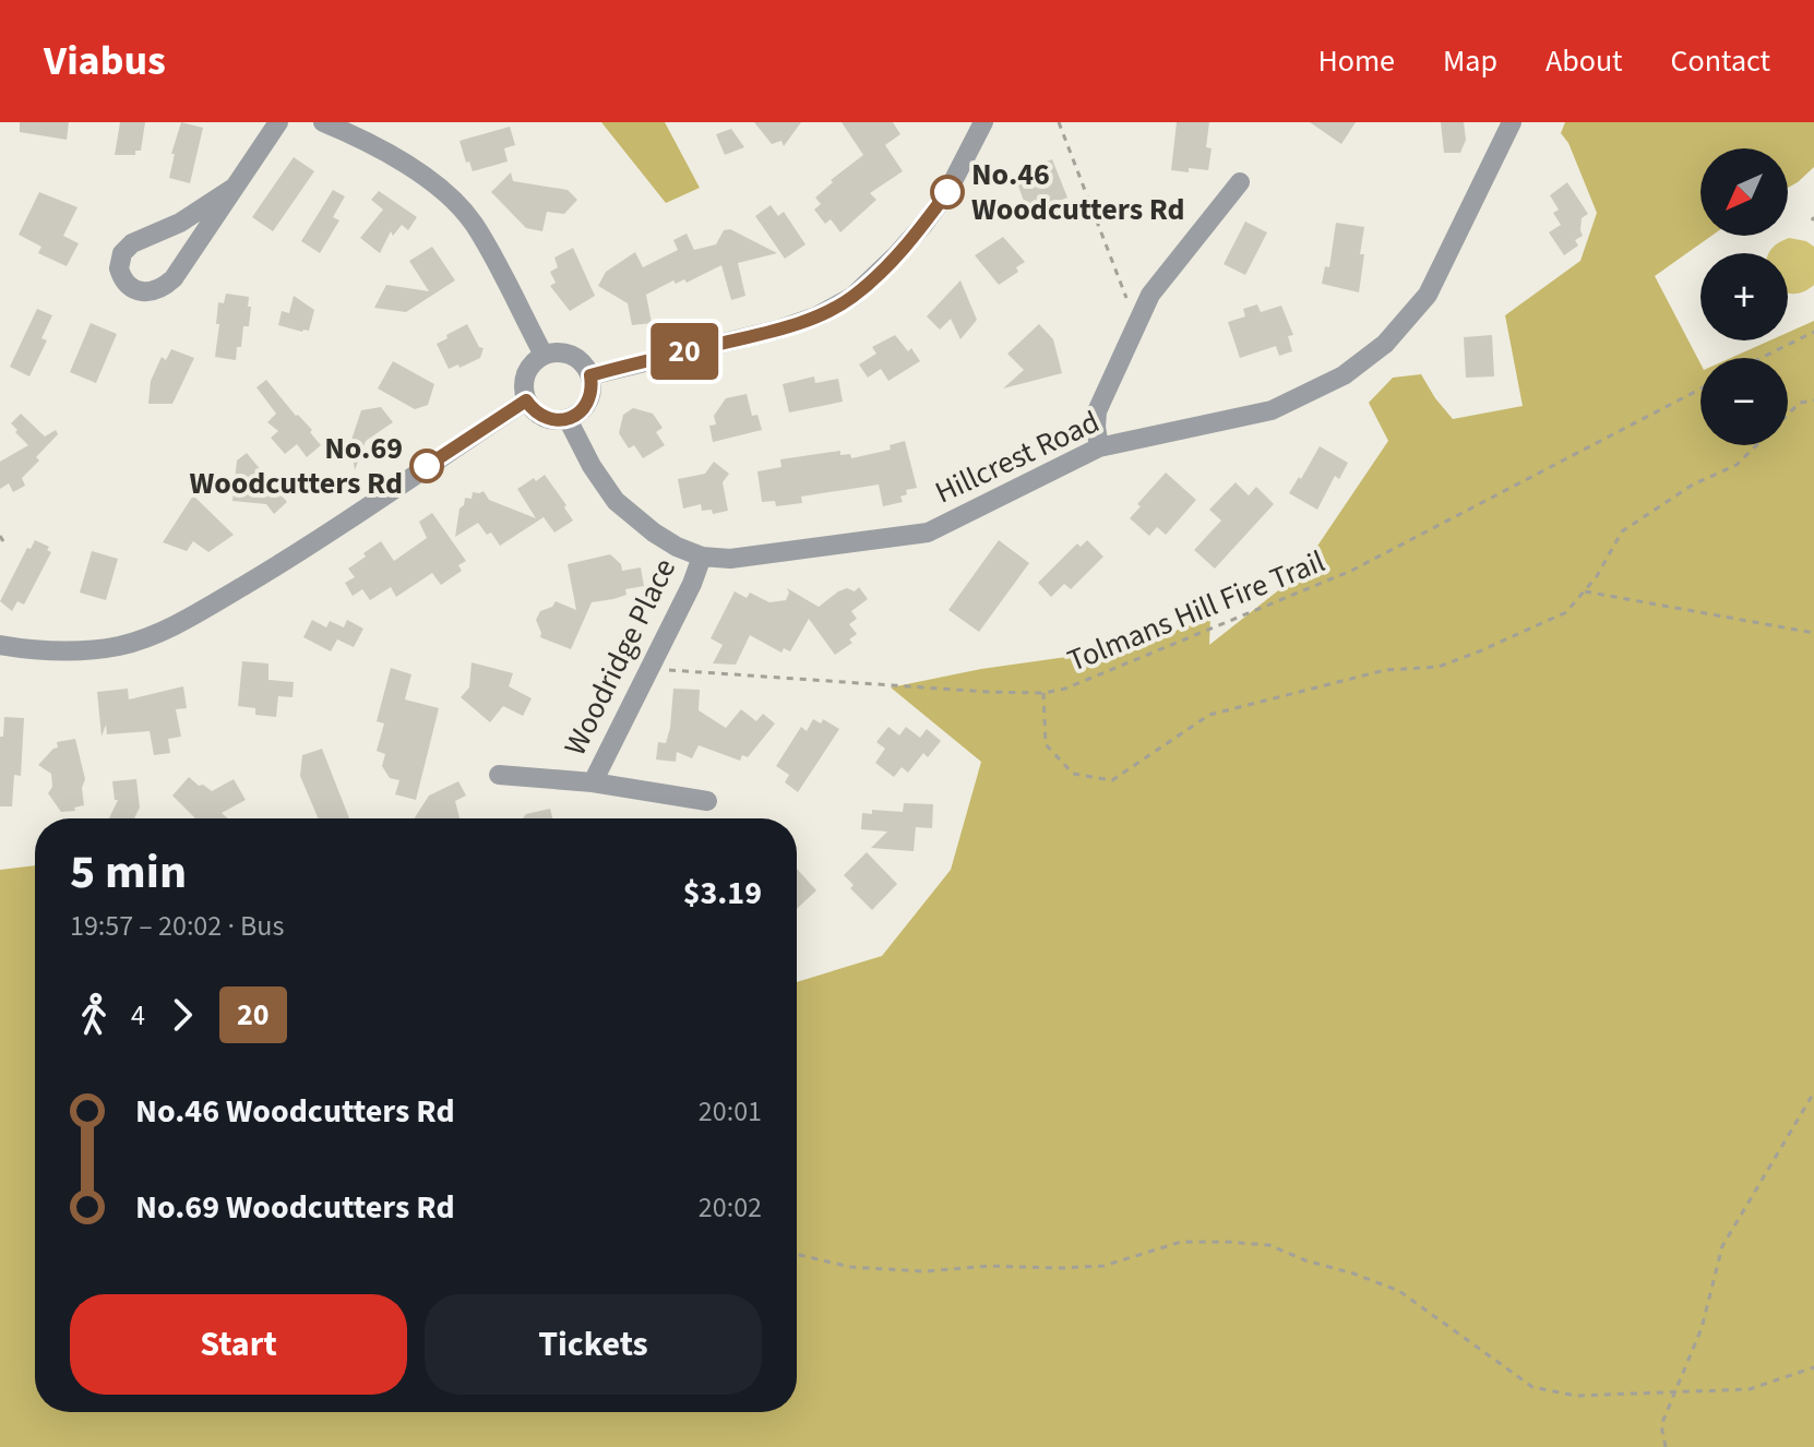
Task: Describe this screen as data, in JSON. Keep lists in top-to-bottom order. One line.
{"streets":{"street":["Hillcrest Road","Woodridge Place"],"path":["Tolmans Hill Fire Trail"]},"crossings":[["Hillcrest Road","Woodridge Place"],["Tolmans Hill Fire Trail","Woodridge Place"]],"places":["No.46 Woodcutters Rd","No.69 Woodcutters Rd"],"lines":["bus line 20"],"north":"bottom left","page":{"header":"Viabus","nav":["Home","Map","About","Contact"],"on_map":"20","map_buttons":["+","−"],"heading":["5 min","19:57 – 20:02 · Bus","$3.19"],"legs":["4","20"],"list":[{"name":"No.46 Woodcutters Rd","value":"20:01"},{"name":"No.69 Woodcutters Rd","value":"20:02"}],"buttons":["Start","Tickets"]}}
